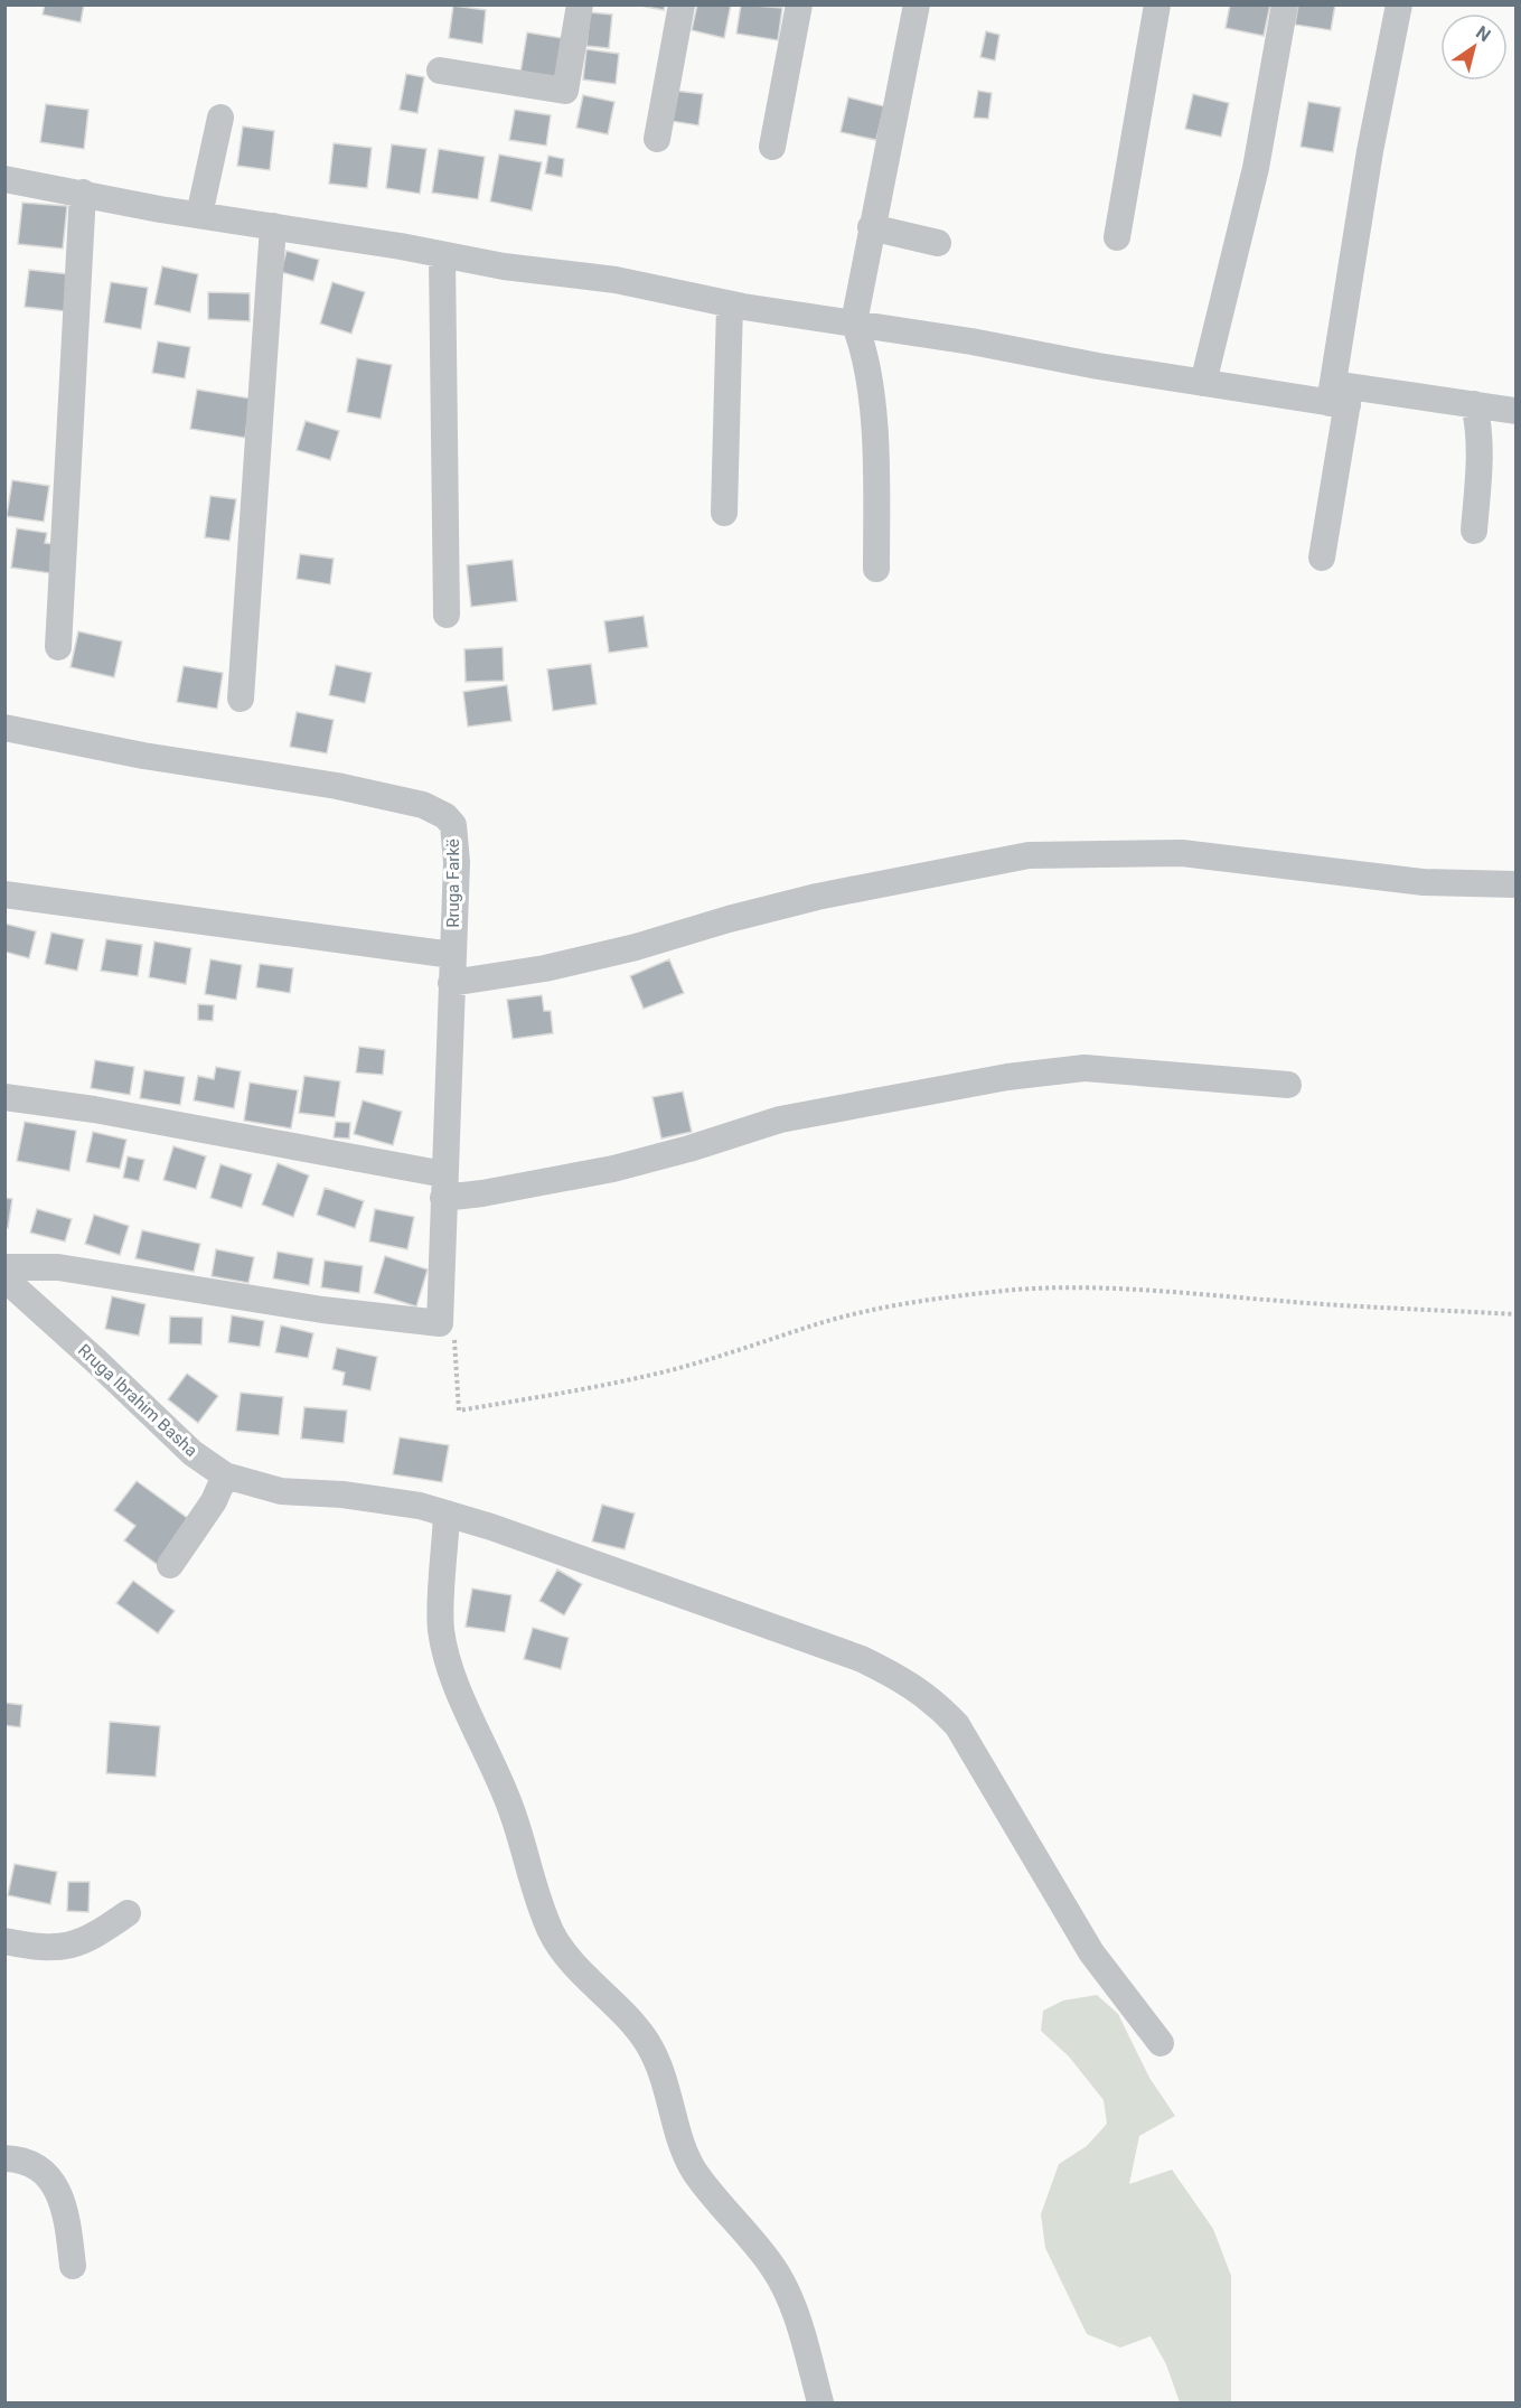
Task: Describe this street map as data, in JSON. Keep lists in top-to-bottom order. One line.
{"streets":{"street":["Rruga Farkë","Rruga Ibrahim Basha"]},"north":"top right"}
